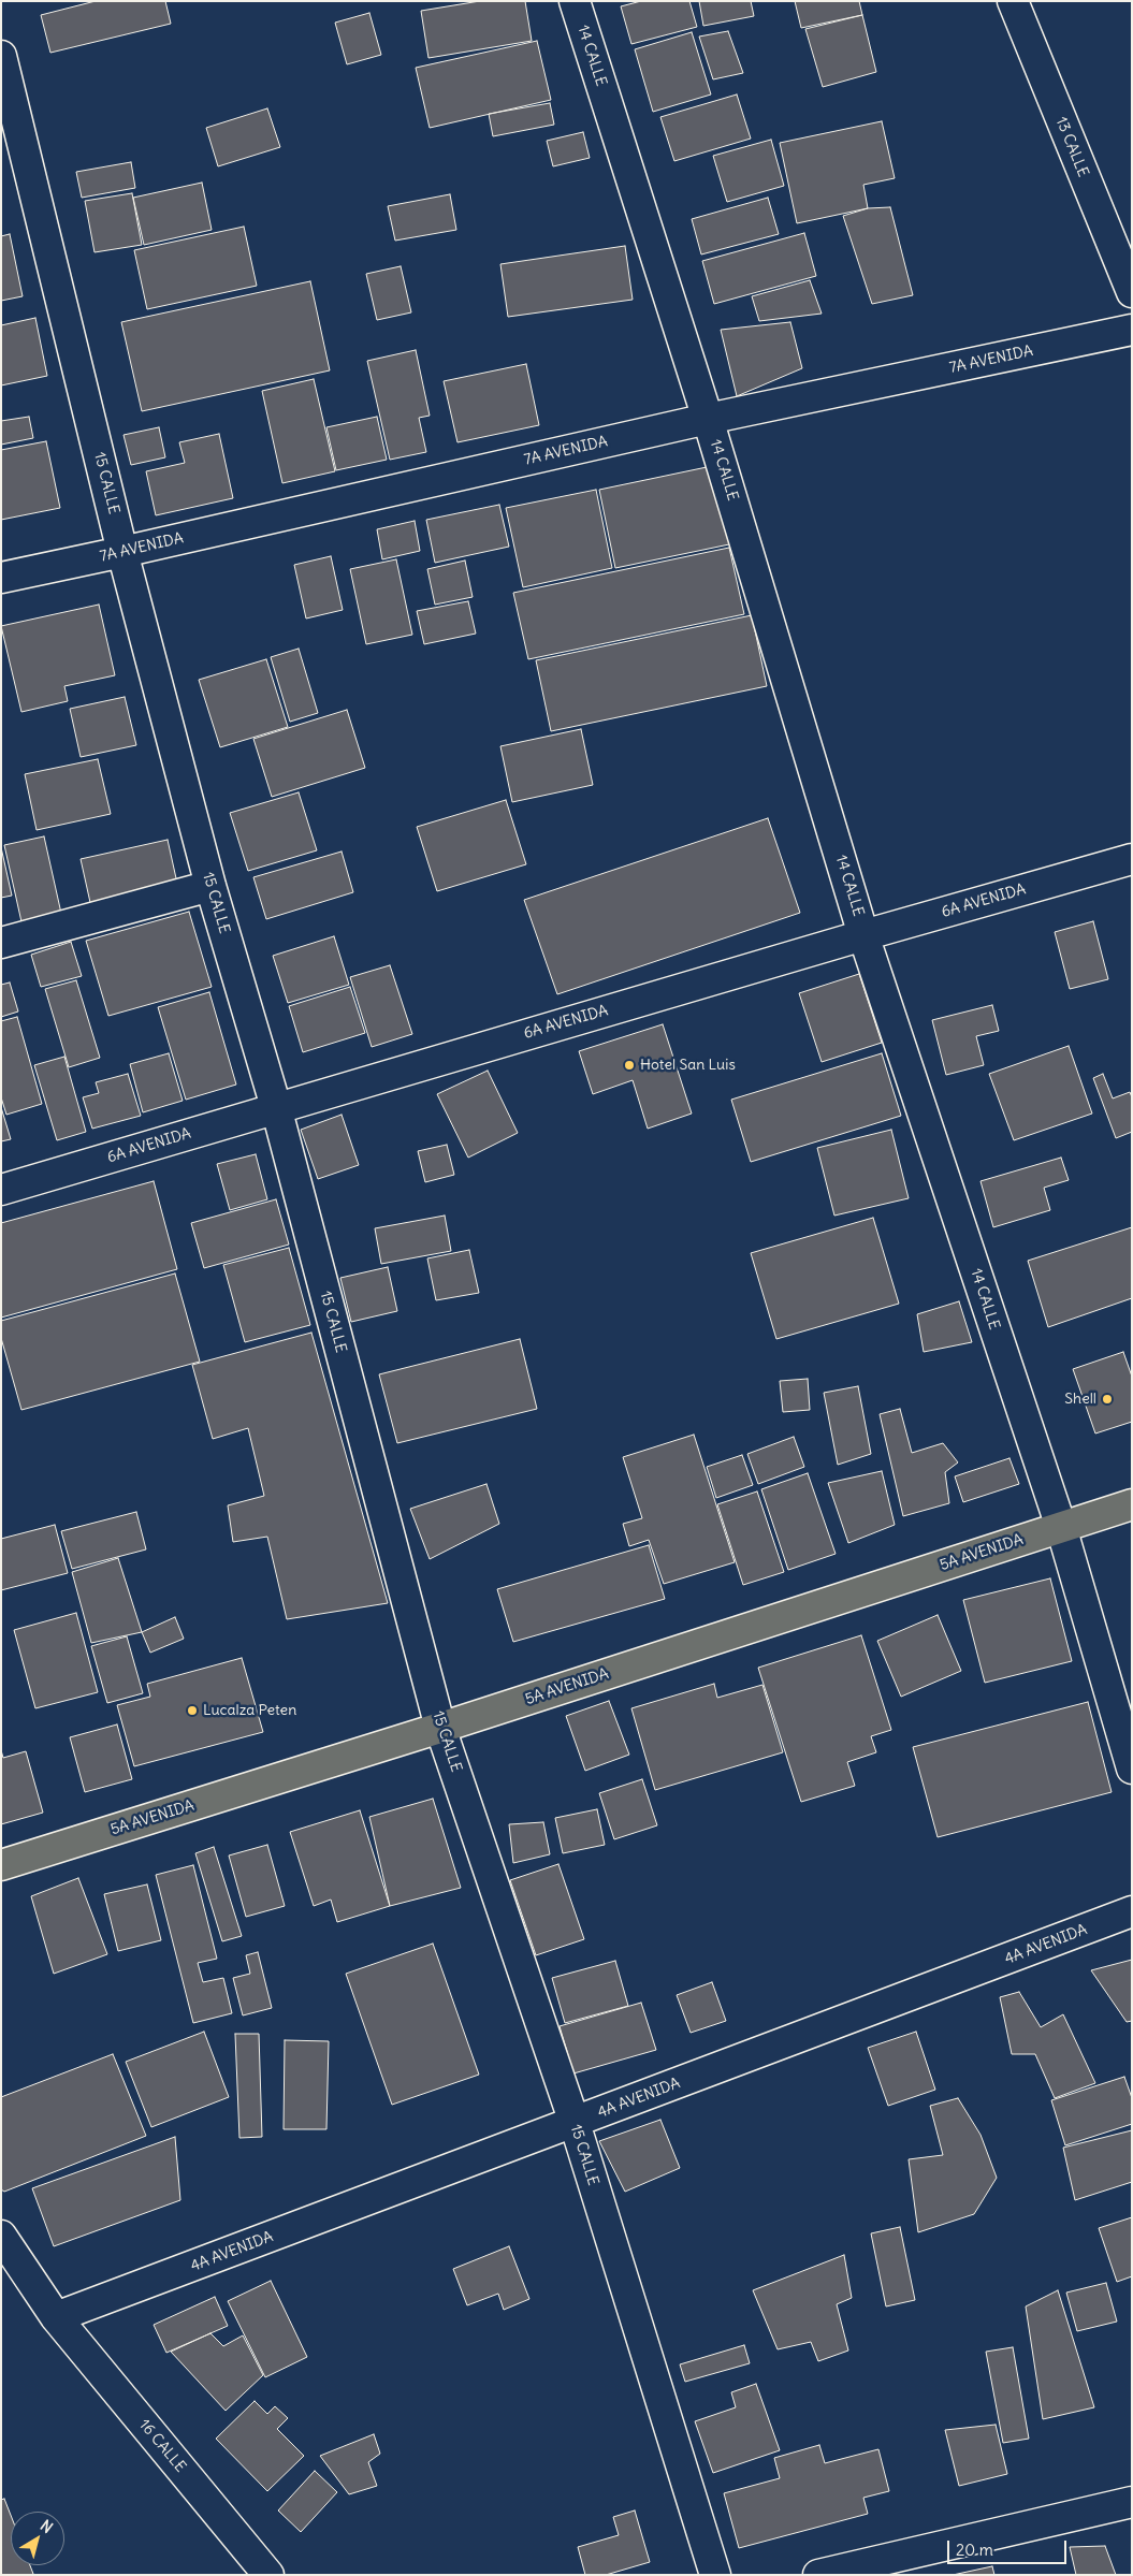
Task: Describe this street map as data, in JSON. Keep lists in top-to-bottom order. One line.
{"streets":{"main road":["5A AVENIDA"],"street":["14 CALLE","13 CALLE","7A AVENIDA","15 CALLE","6A AVENIDA","4A AVENIDA","16 CALLE"]},"crossings":[["14 CALLE","7A AVENIDA"],["14 CALLE","6A AVENIDA"],["14 CALLE","5A AVENIDA"],["7A AVENIDA","15 CALLE"],["15 CALLE","6A AVENIDA"],["15 CALLE","5A AVENIDA"],["15 CALLE","4A AVENIDA"],["4A AVENIDA","16 CALLE"]],"places":["Hotel San Luis","Shell","Lucalza Peten"],"scale_bar":"20 m","north":"top right"}
